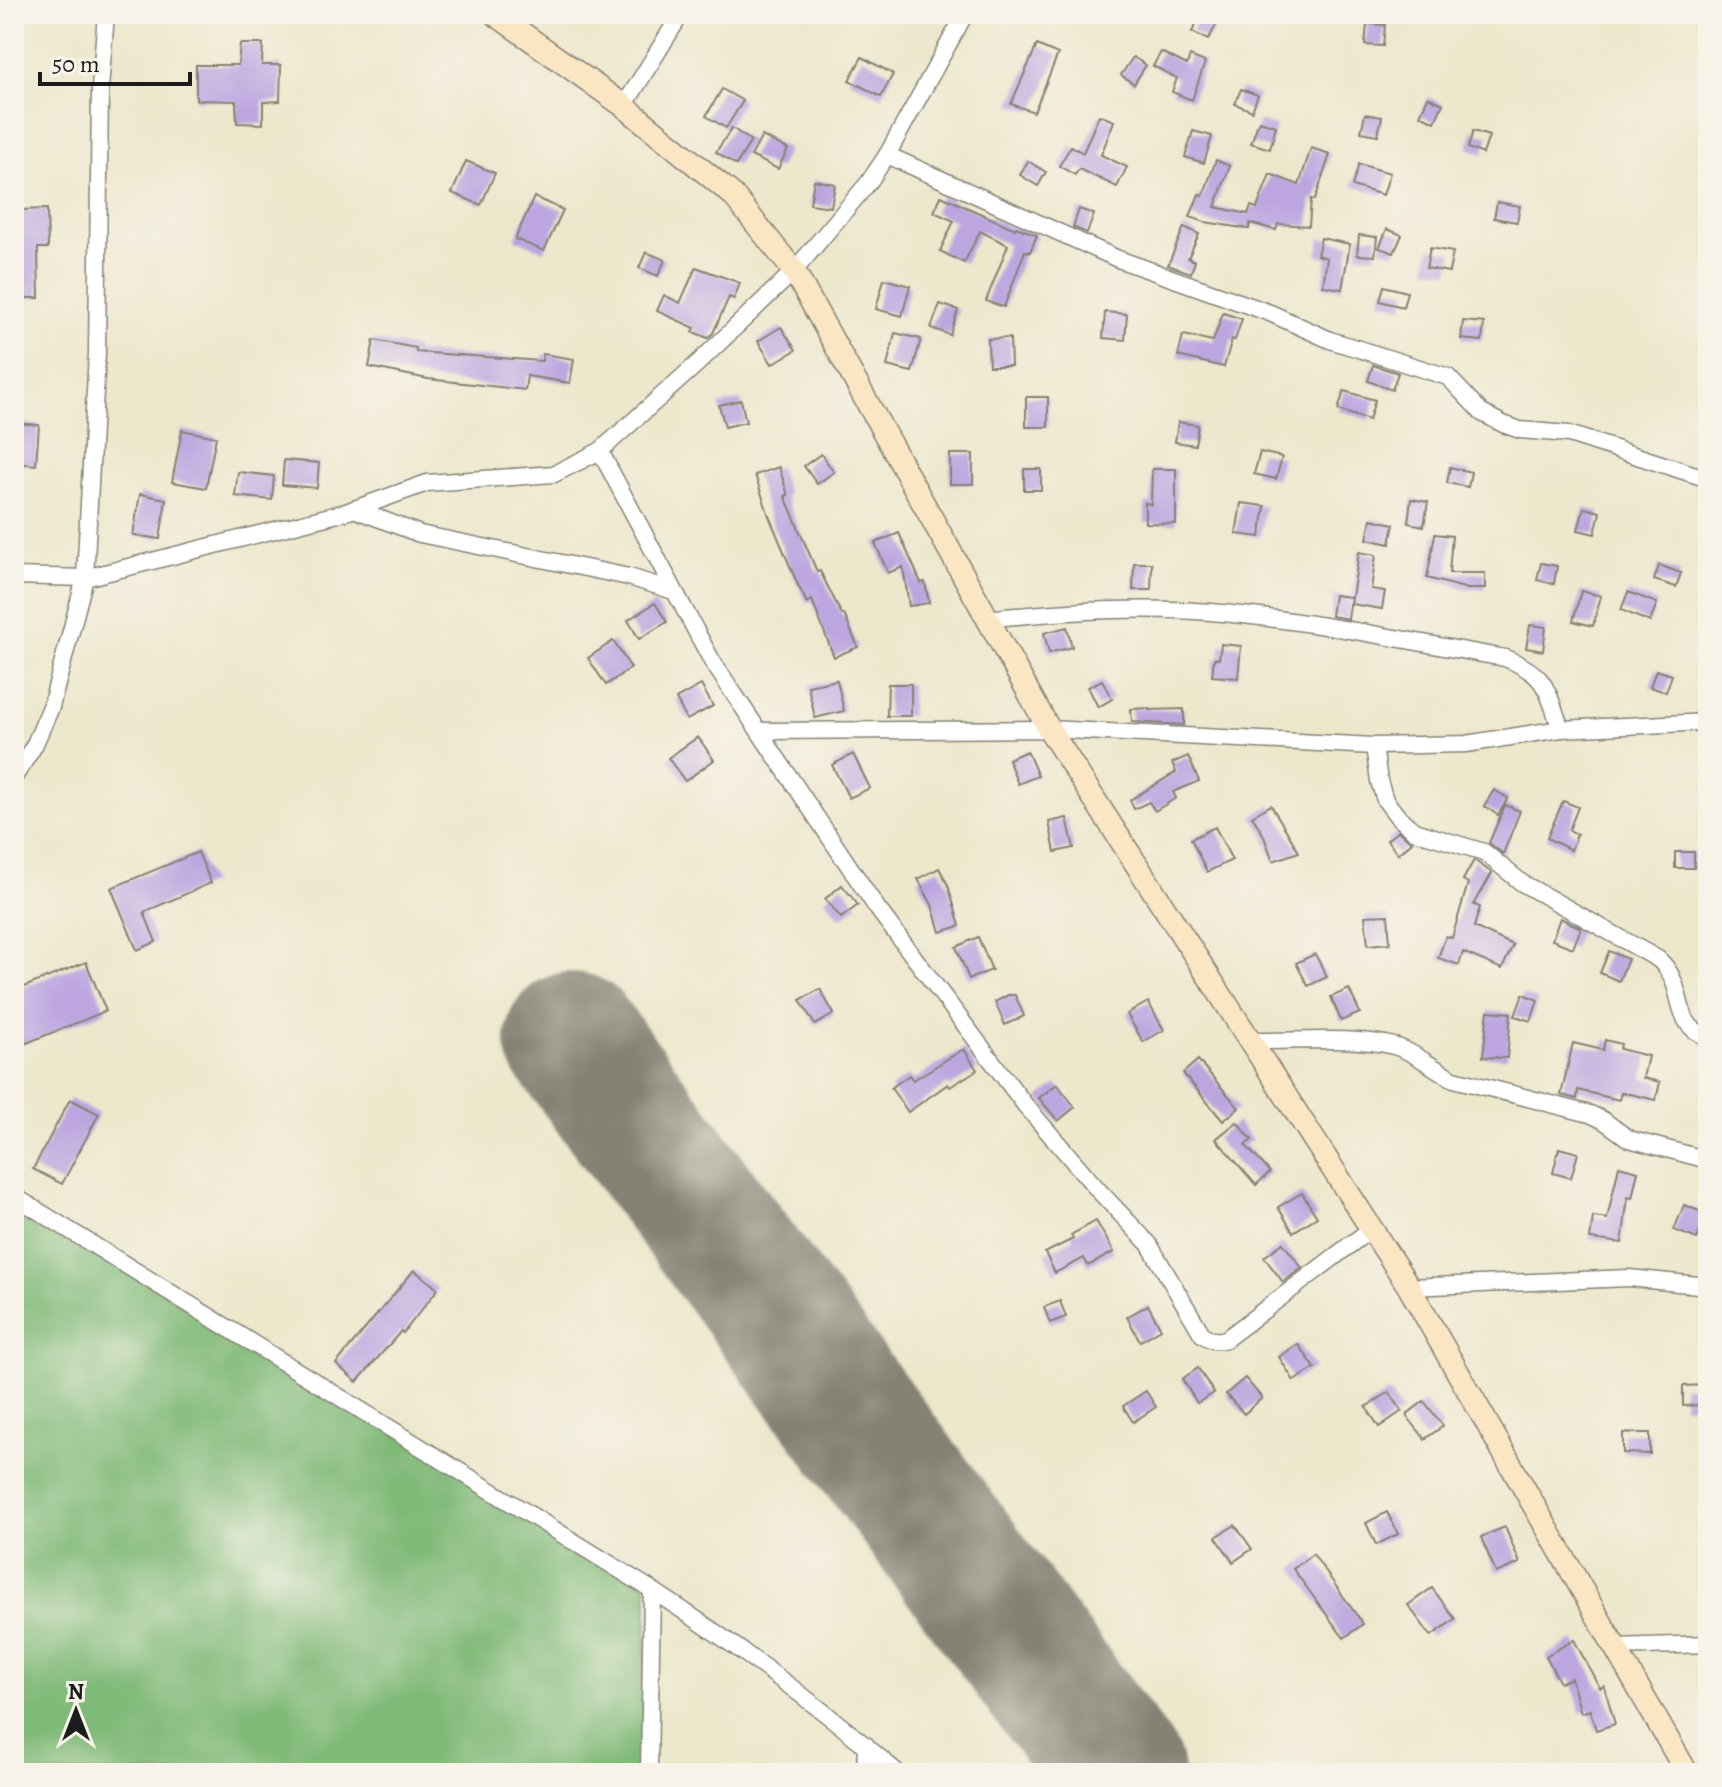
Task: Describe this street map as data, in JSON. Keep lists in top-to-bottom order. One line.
{"scale_bar":"50 m","north":"top"}
